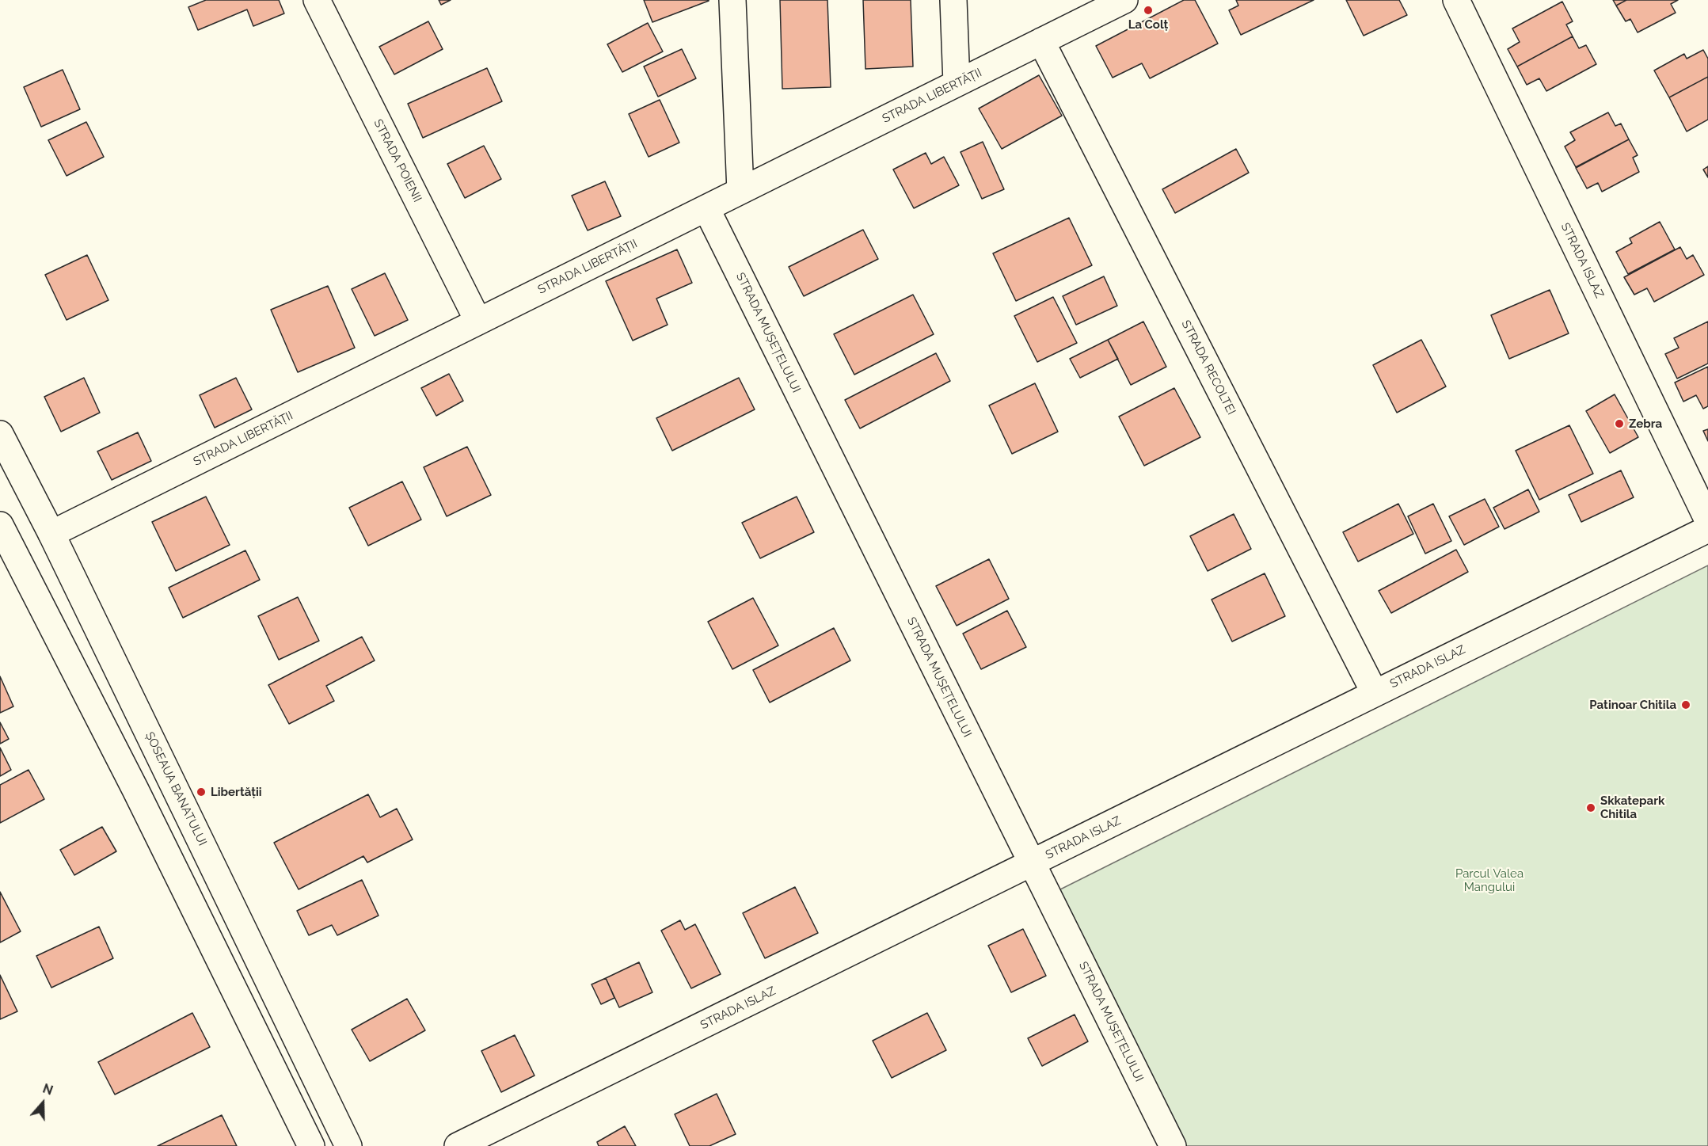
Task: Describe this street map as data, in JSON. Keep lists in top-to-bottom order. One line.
{"streets":{"street":["STRADA LIBERTĂȚII","STRADA POIENII","STRADA ISLAZ","STRADA MUȘEȚELULUI","STRADA RECOLTEI","ȘOSEAUA BANATULUI"]},"crossings":[["STRADA LIBERTĂȚII","STRADA POIENII"],["STRADA LIBERTĂȚII","STRADA MUȘEȚELULUI"],["STRADA LIBERTĂȚII","STRADA RECOLTEI"],["STRADA LIBERTĂȚII","ȘOSEAUA BANATULUI"],["STRADA ISLAZ","STRADA MUȘEȚELULUI"],["STRADA ISLAZ","STRADA RECOLTEI"]],"parks":["Parcul Valea Mangului"],"places":["La Colț","Zebra","Patinoar Chitila","Libertății","Skkatepark Chitila"],"north":"top"}
